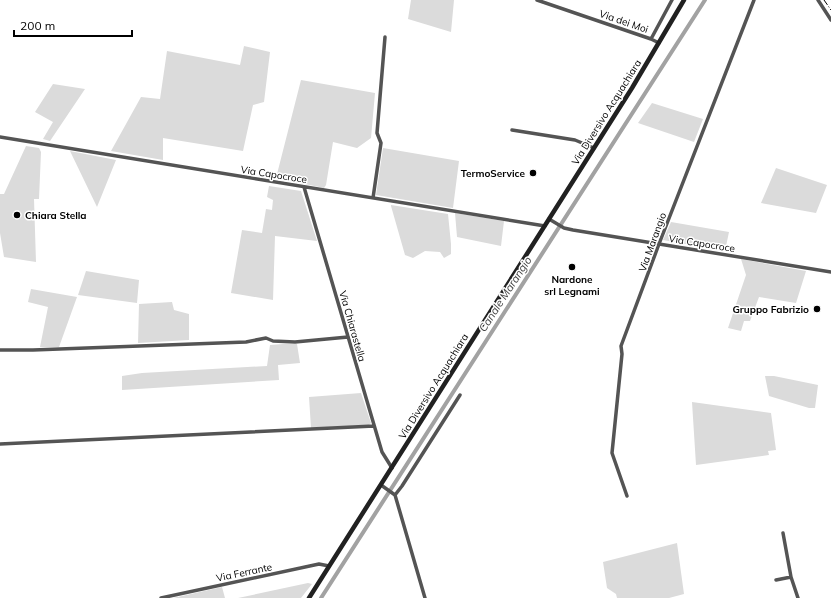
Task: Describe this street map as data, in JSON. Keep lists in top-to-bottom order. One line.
{"streets":{"main road":["Via Diversivo Acquachiara"],"street":["Via dei Moi","Via Capocroce","Via Marangio","Via Chiarastella","Via Ferrante"]},"crossings":[["Via dei Moi","Via Diversivo Acquachiara"],["Via Diversivo Acquachiara","Via Capocroce"],["Via Diversivo Acquachiara","Via Chiarastella"],["Via Diversivo Acquachiara","Via Ferrante"],["Via Capocroce","Via Marangio"],["Via Capocroce","Via Chiarastella"]],"water":["Canale Marangio"],"places":["TermoService","Chiara Stella","Nardone srl Legnami","Gruppo Fabrizio"],"scale_bar":"200 m"}
